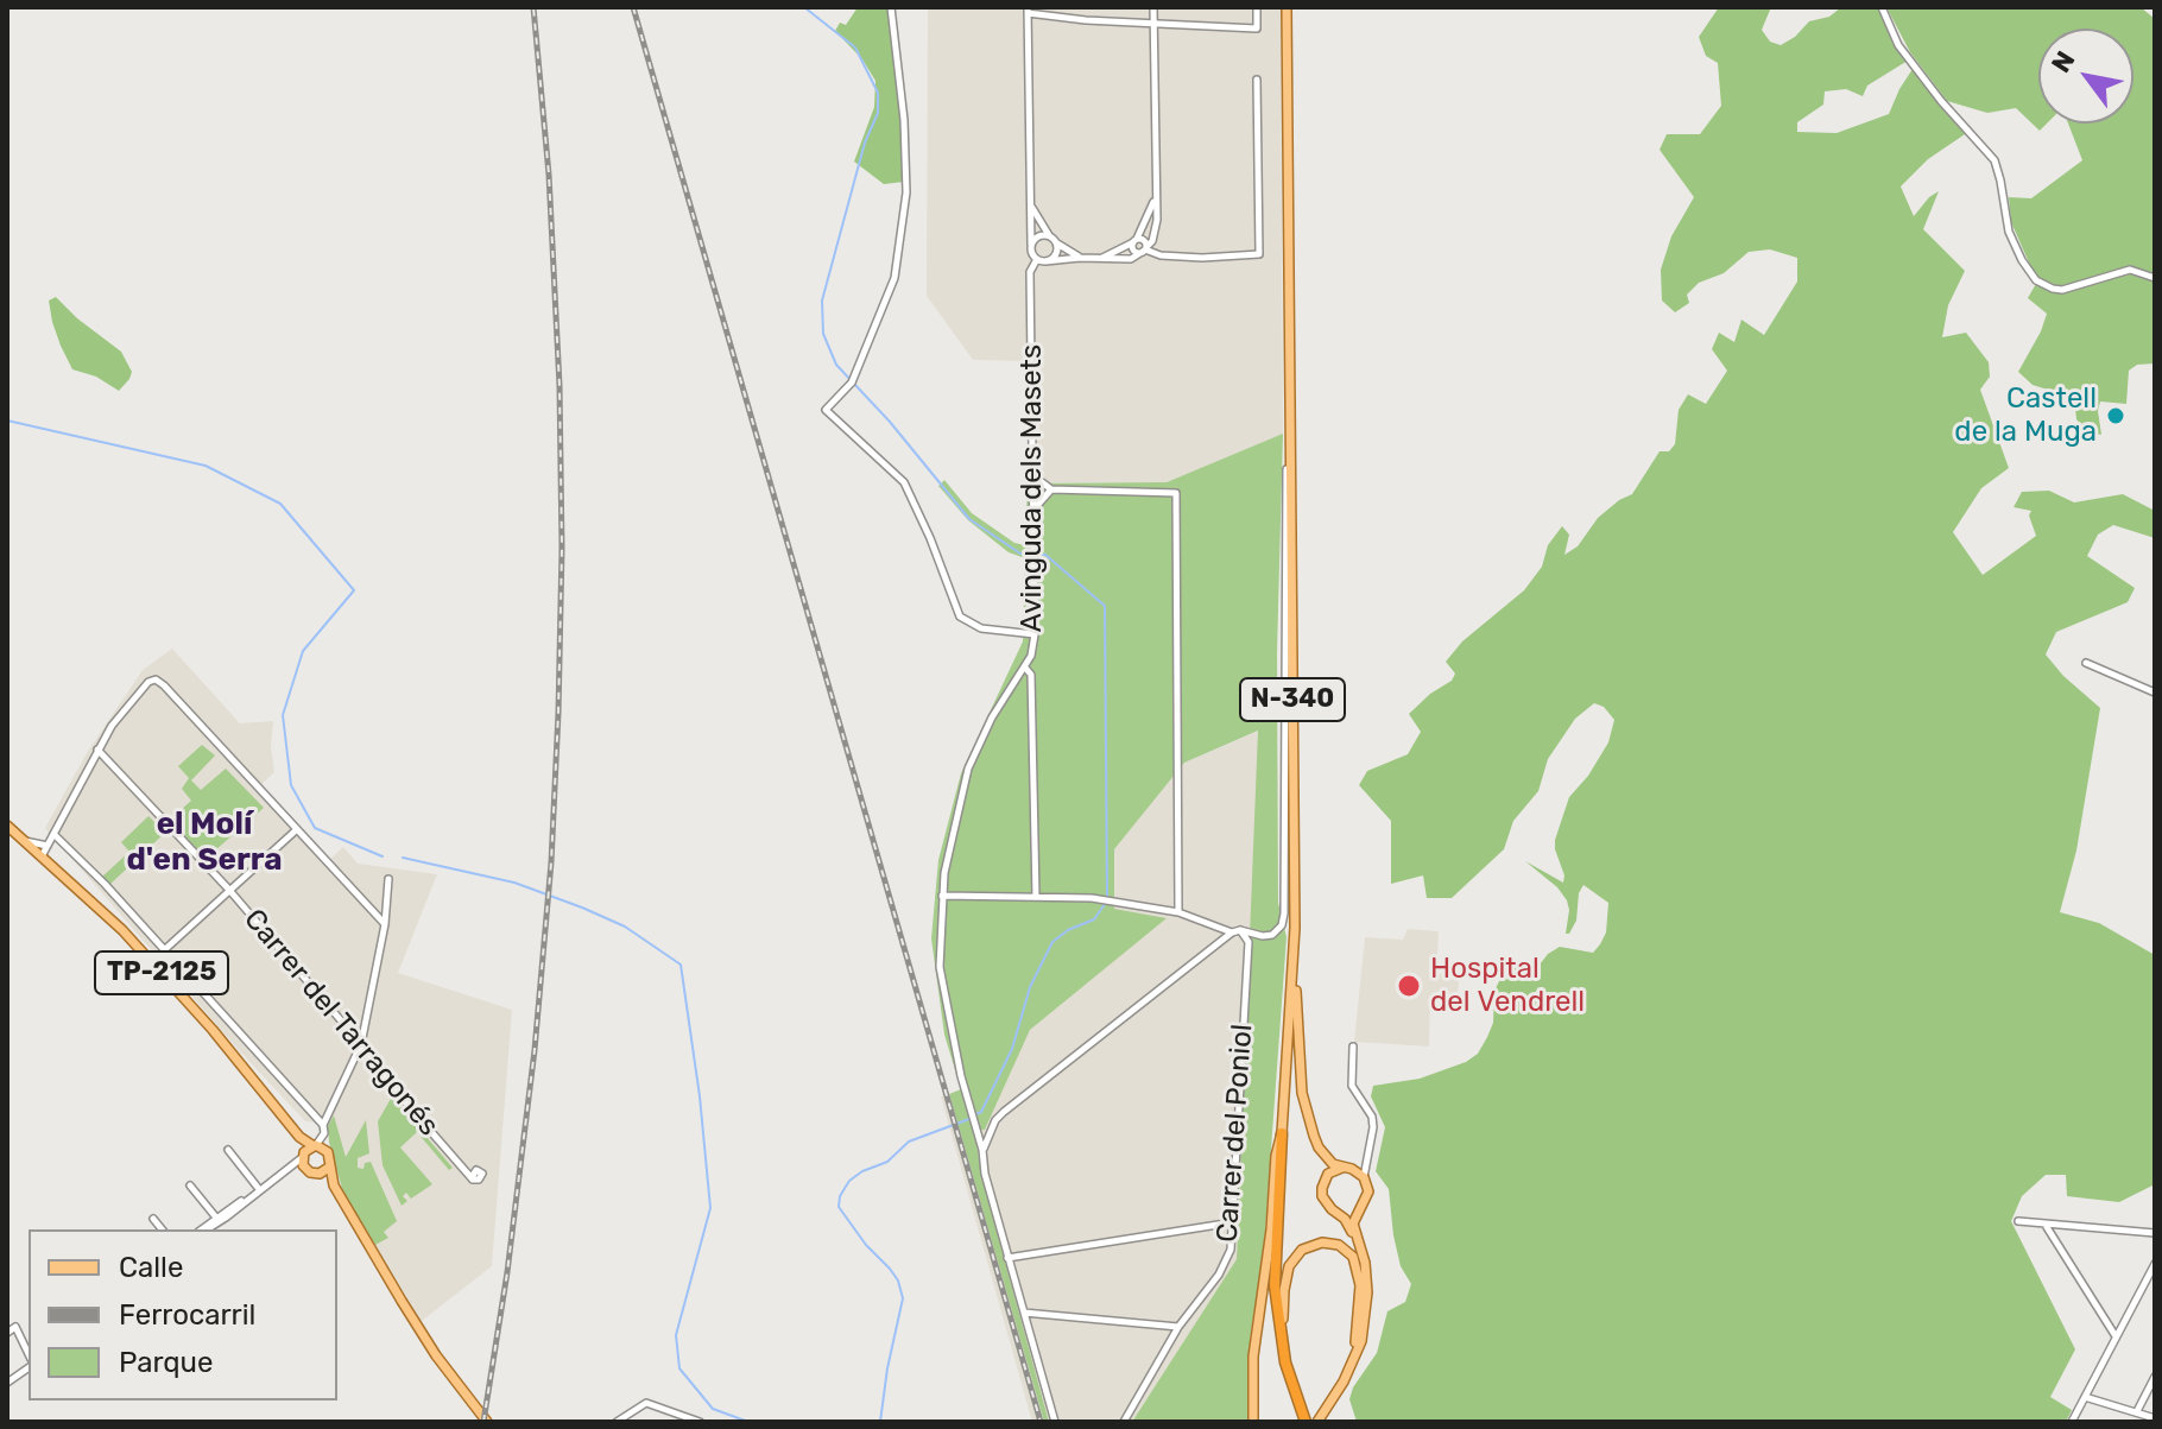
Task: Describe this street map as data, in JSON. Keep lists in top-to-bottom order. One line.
{"streets":{"highway":["N-340"],"main road":["TP-2125"],"street":["Avinguda dels Masets","Carrer del Tarragonés","Carrer del Poniol"]},"districts":["el Molí d'en Serra"],"places":["Castell de la Muga","Hospital del Vendrell"],"legend":["Calle","Ferrocarril","Parque"],"north":"top left"}
